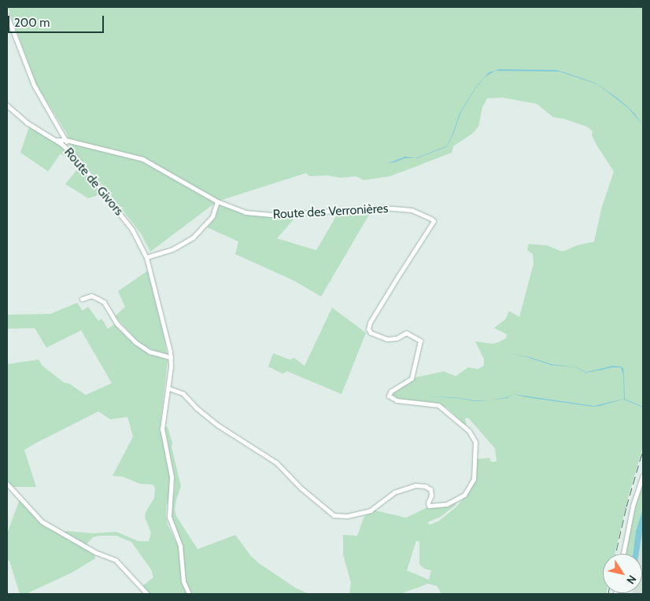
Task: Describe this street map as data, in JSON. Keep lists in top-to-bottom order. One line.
{"streets":{"street":["Route de Givors","Route des Verronières"]},"crossings":[["Route de Givors","Route des Verronières"]],"scale_bar":"200 m","north":"bottom right"}
